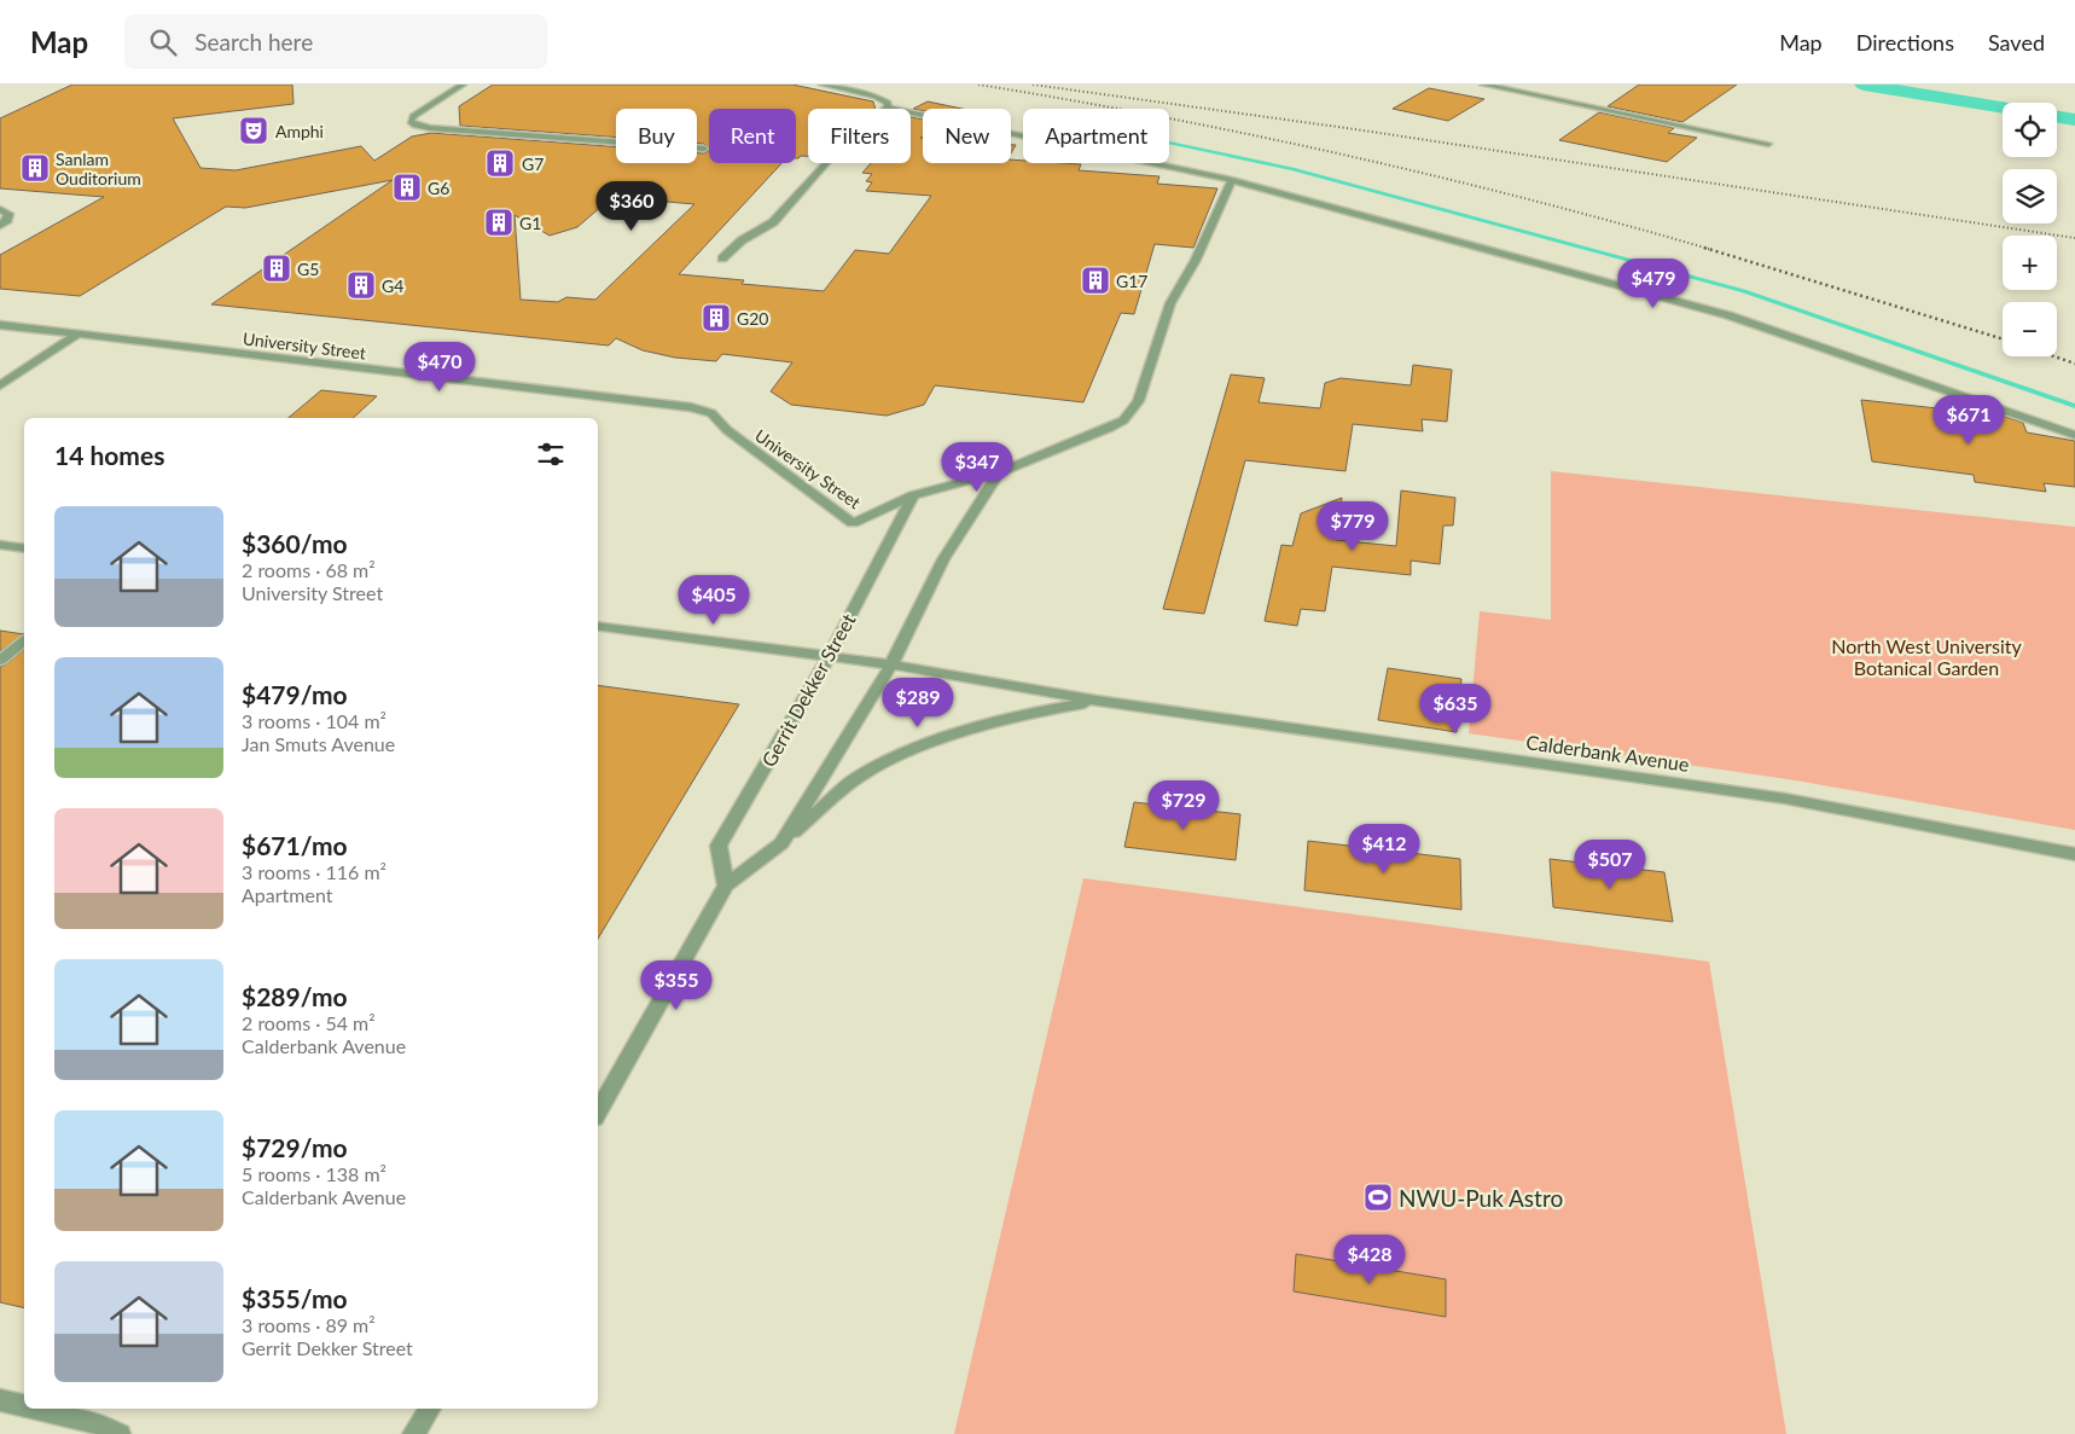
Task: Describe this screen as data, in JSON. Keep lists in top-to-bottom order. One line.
{"streets":{"street":["University Street","Gerrit Dekker Street","Calderbank Avenue"]},"crossings":[["University Street","Gerrit Dekker Street"],["Gerrit Dekker Street","Calderbank Avenue"]],"parks":["North West University Botanical Garden"],"places":{"theatre":["Amphi"],"building":["G7","Sanlam Ouditorium","G6","G1","G5","G17","G4","G20"],"sports":["NWU-Puk Astro"]},"page":{"header":"Map","search":"Search here","nav":["Map","Directions","Saved"],"map_buttons":["+","−"],"chip":["Buy","Rent","Filters","New","Apartment"],"price":["$360","$479","$470","$671","$347","$779","$405","$289","$635","$729","$412","$507","$355","$428"],"heading":"14 homes","list":[{"name":"$360/mo","note":"2 rooms · 68 m² · University Street"},{"name":"$479/mo","note":"3 rooms · 104 m² · Jan Smuts Avenue"},{"name":"$671/mo","note":"3 rooms · 116 m² · Apartment"},{"name":"$289/mo","note":"2 rooms · 54 m² · Calderbank Avenue"},{"name":"$729/mo","note":"5 rooms · 138 m² · Calderbank Avenue"},{"name":"$355/mo","note":"3 rooms · 89 m² · Gerrit Dekker Street"}]}}
